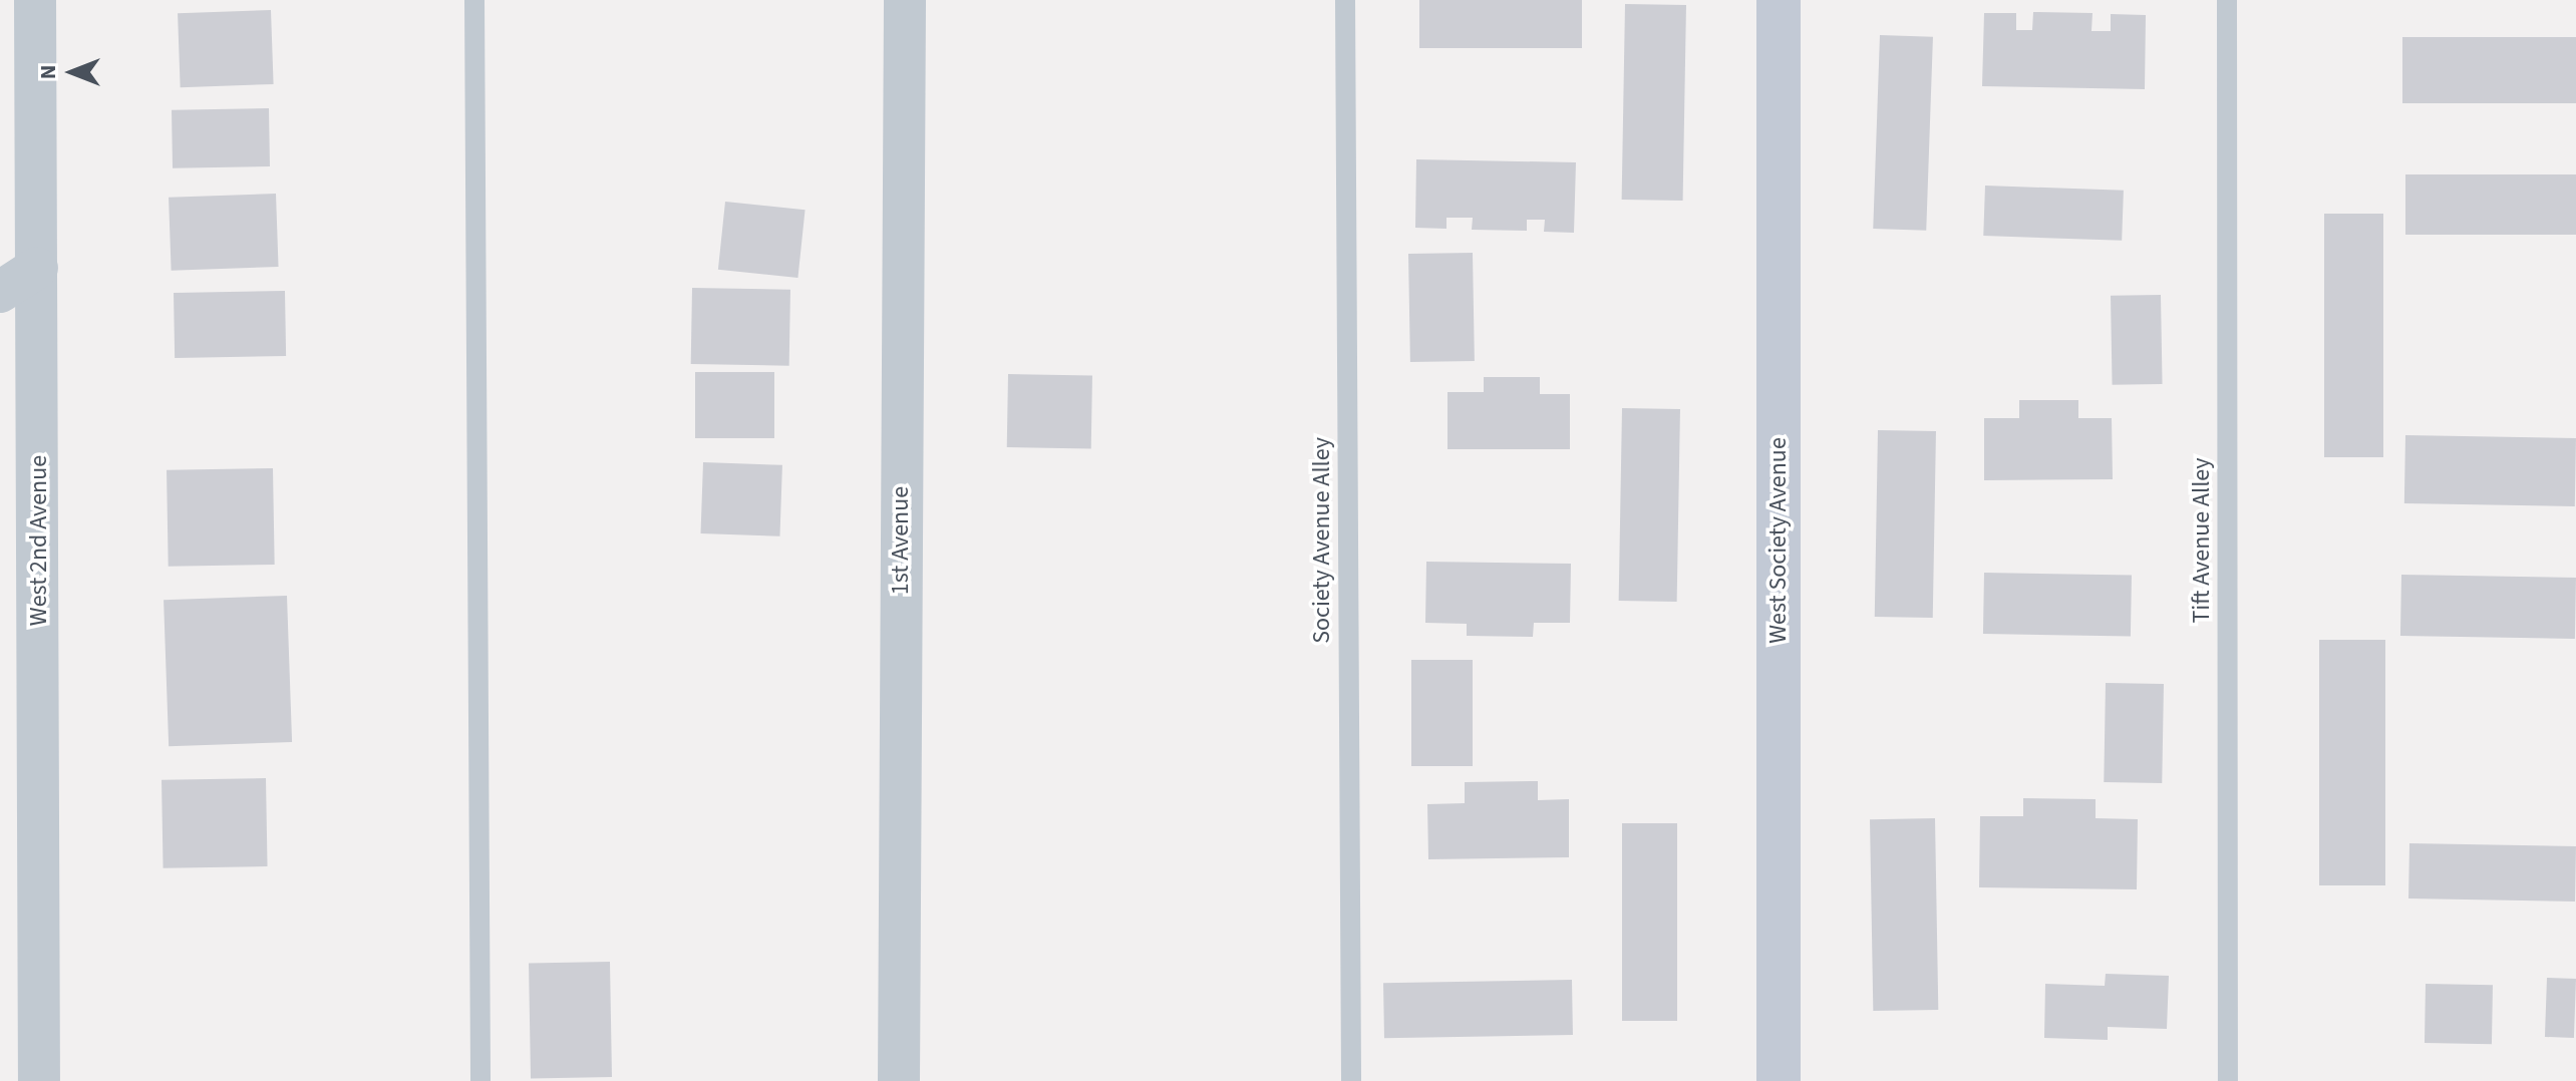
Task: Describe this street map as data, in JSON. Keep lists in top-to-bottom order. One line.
{"streets":{"street":["West 2nd Avenue","1st Avenue","West Society Avenue"],"lane":["Society Avenue Alley","Tift Avenue Alley"]},"north":"left"}
